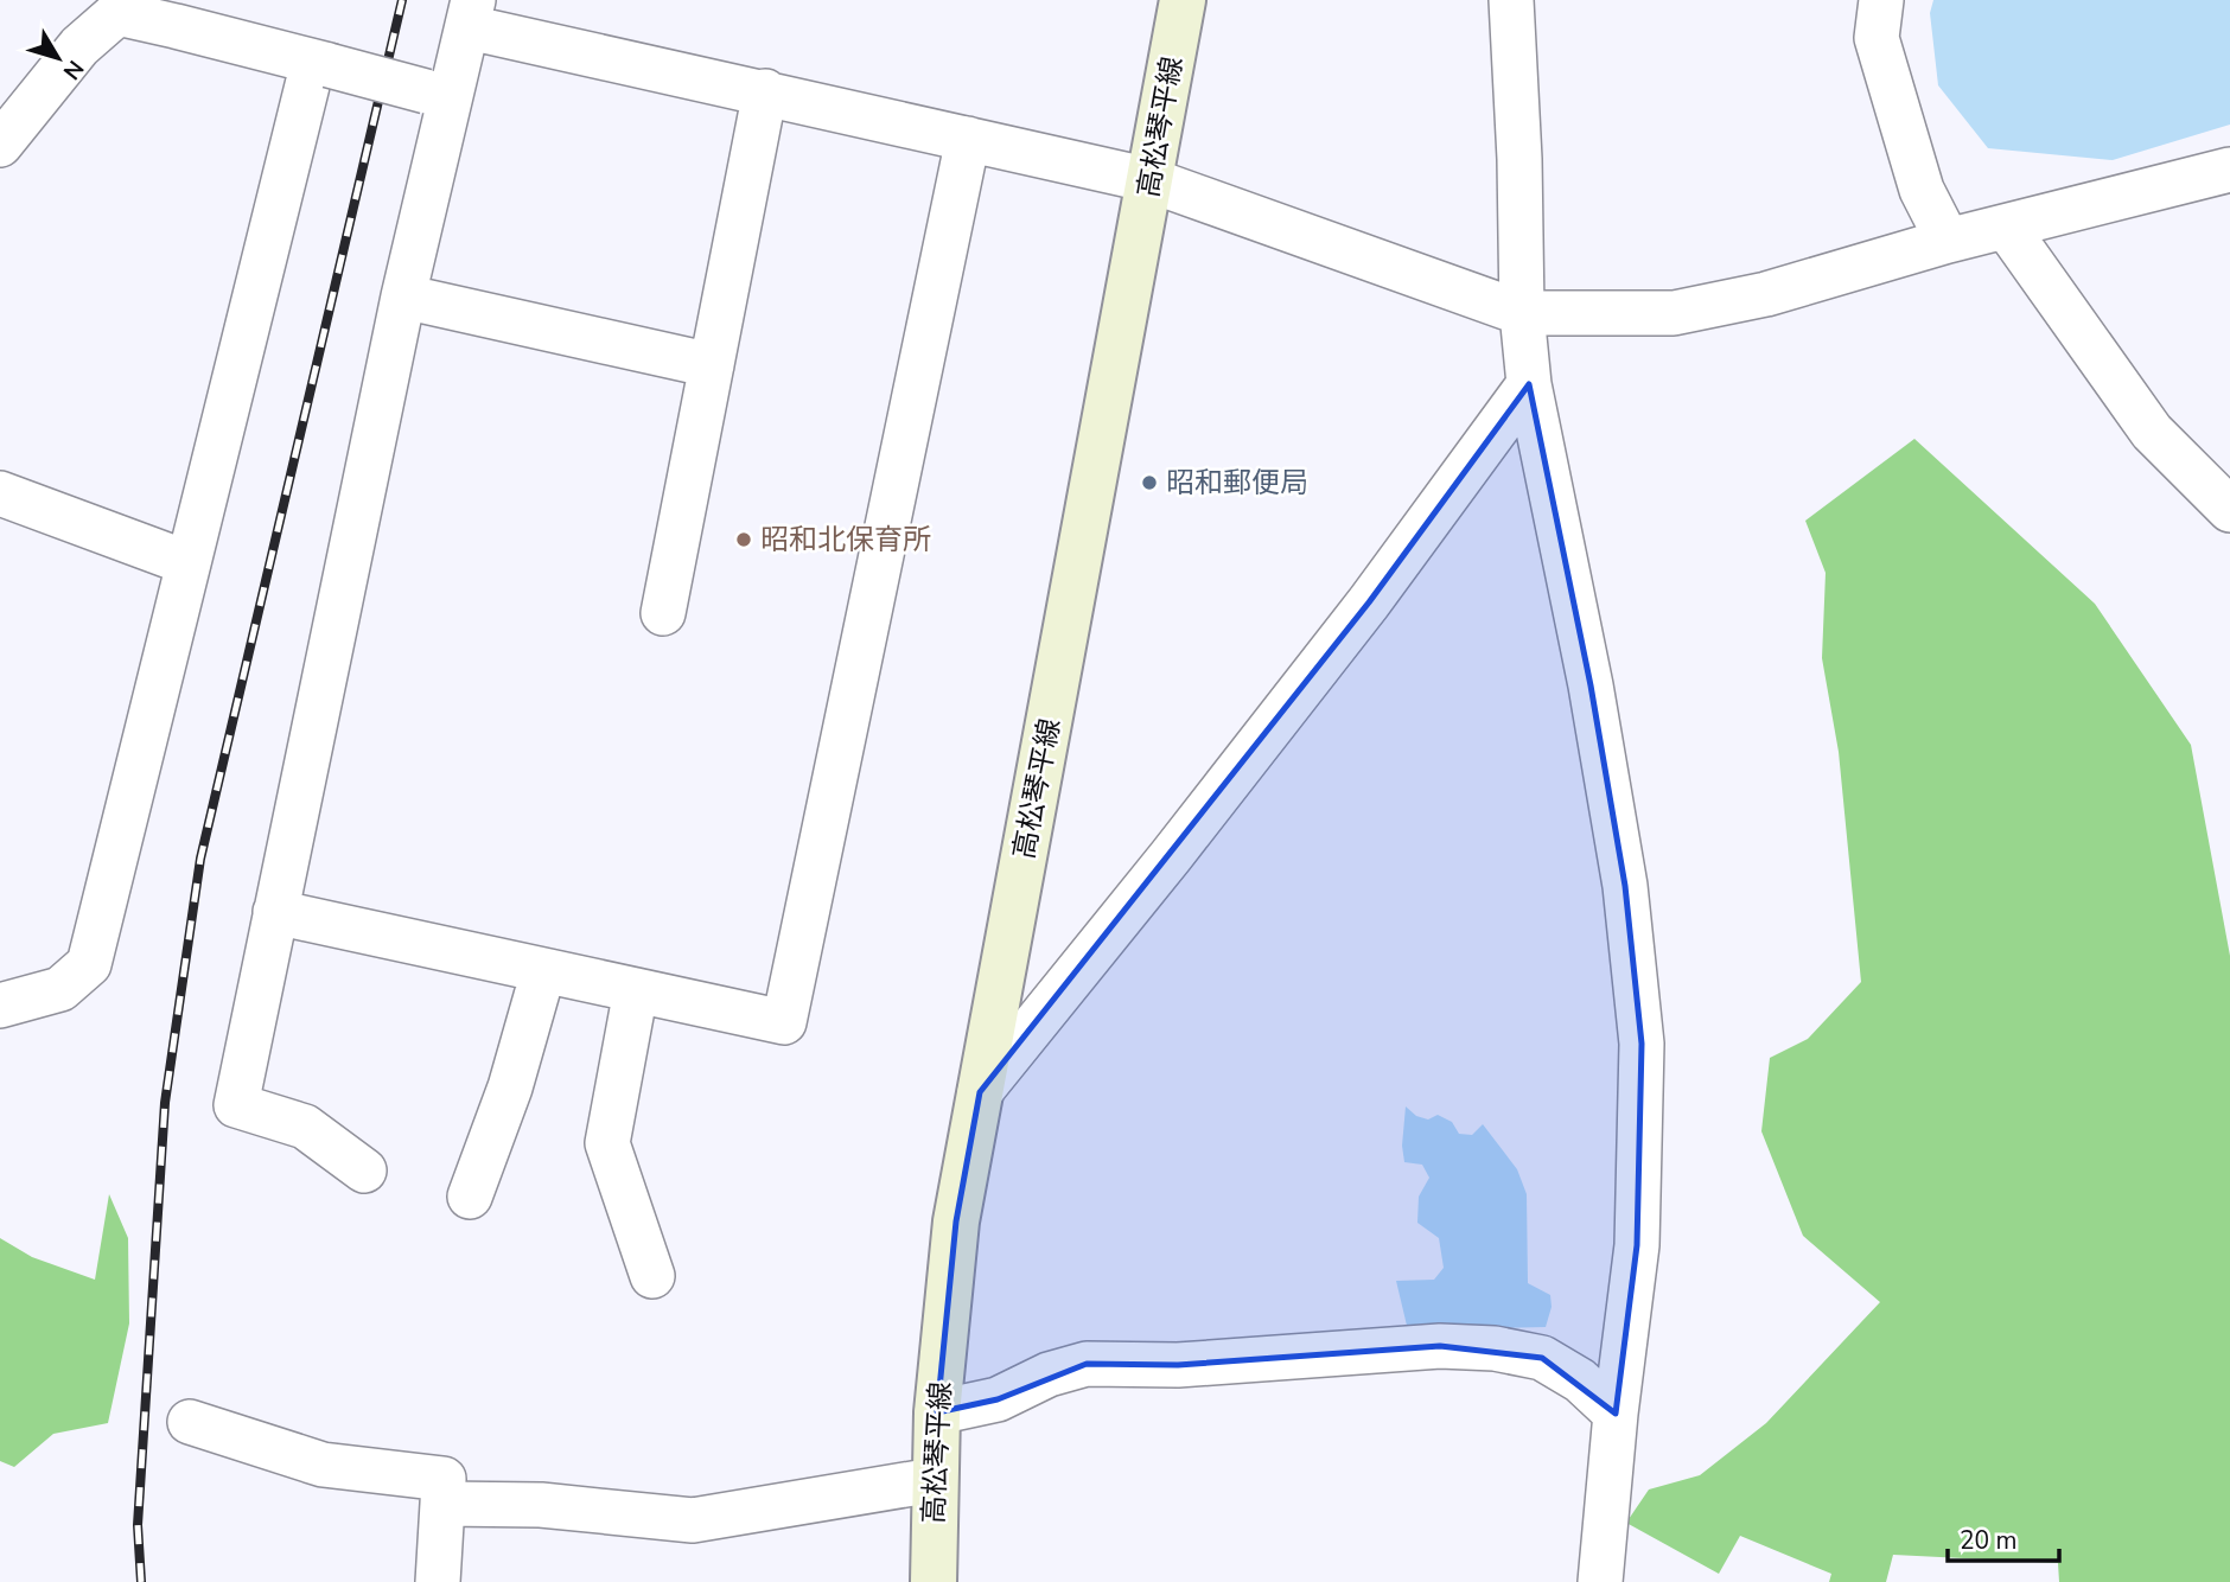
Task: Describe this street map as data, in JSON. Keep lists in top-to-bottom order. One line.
{"streets":{"main road":["高松琴平線"]},"places":["昭和郵便局","昭和北保育所"],"scale_bar":"20 m","north":"bottom right"}
